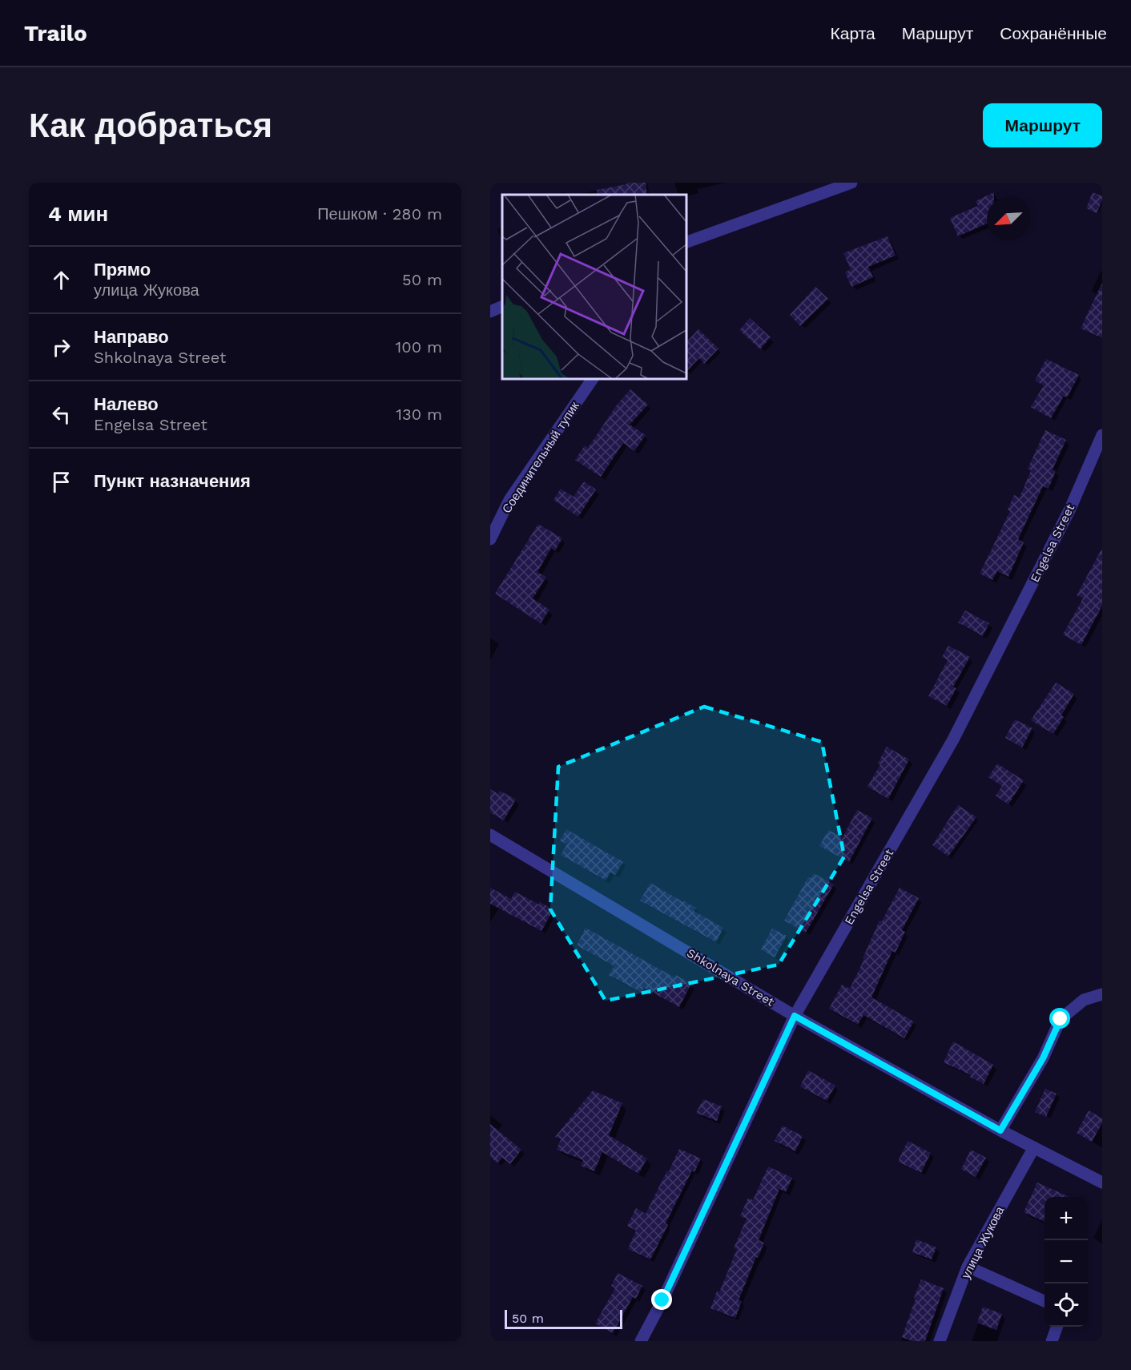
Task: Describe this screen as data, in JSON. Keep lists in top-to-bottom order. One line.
{"streets":{"street":["Соединительный тупик","Engelsa Street","Shkolnaya Street","улица Жукова"]},"crossings":[["Engelsa Street","Shkolnaya Street"],["Shkolnaya Street","улица Жукова"]],"scale_bar":"50 m","north":"bottom left","page":{"header":"Trailo","nav":["Карта","Маршрут","Сохранённые"],"buttons":"Маршрут","title":"Как добраться","heading":["4 мин","Пешком · 280 m"],"list":[["Прямо","улица Жукова","50 m"],["Направо","Shkolnaya Street","100 m"],["Налево","Engelsa Street","130 m"],"Пункт назначения"],"map_buttons":["+","−"],"scale":"50 m"}}
